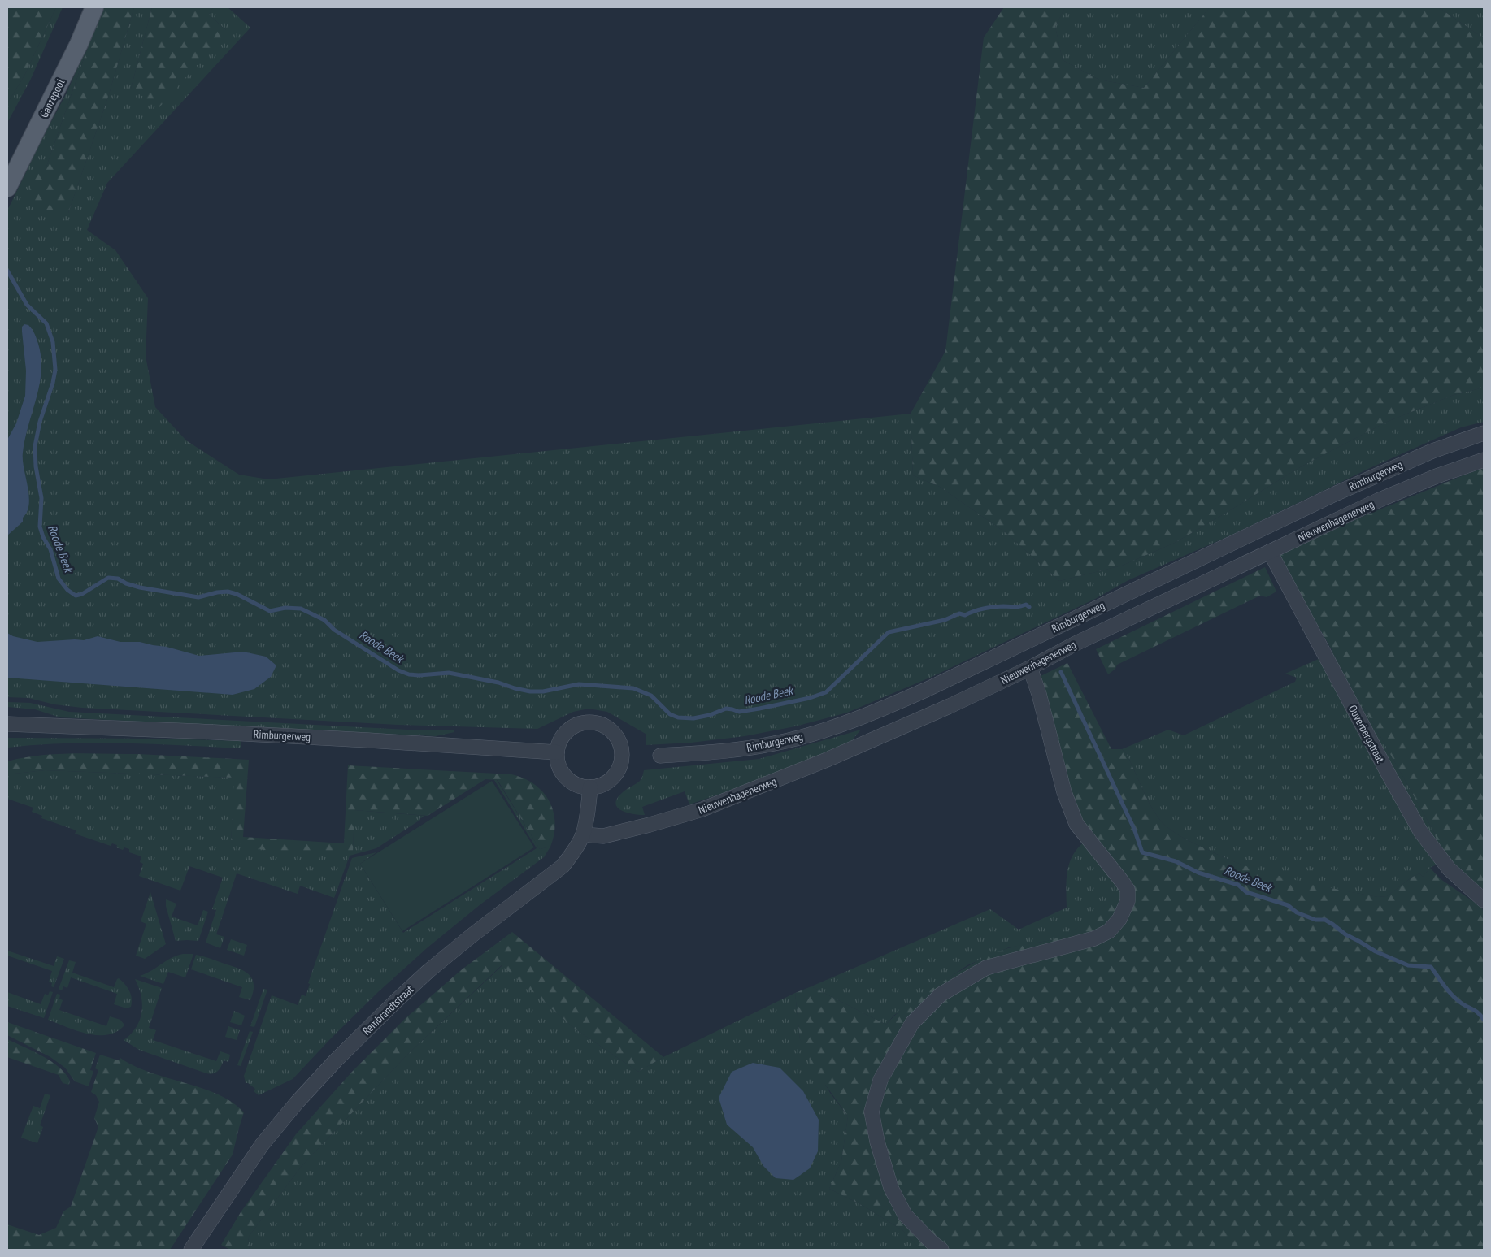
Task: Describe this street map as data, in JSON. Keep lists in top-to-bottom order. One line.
{"streets":{"main road":["Ganzepool"],"street":["Rimburgerweg","Nieuwenhagenerweg","Ouverbergstraat","Rembrandtstraat"]},"crossings":[["Rimburgerweg","Rembrandtstraat"],["Nieuwenhagenerweg","Ouverbergstraat"],["Nieuwenhagenerweg","Rembrandtstraat"]],"water":["Roode Beek"]}
